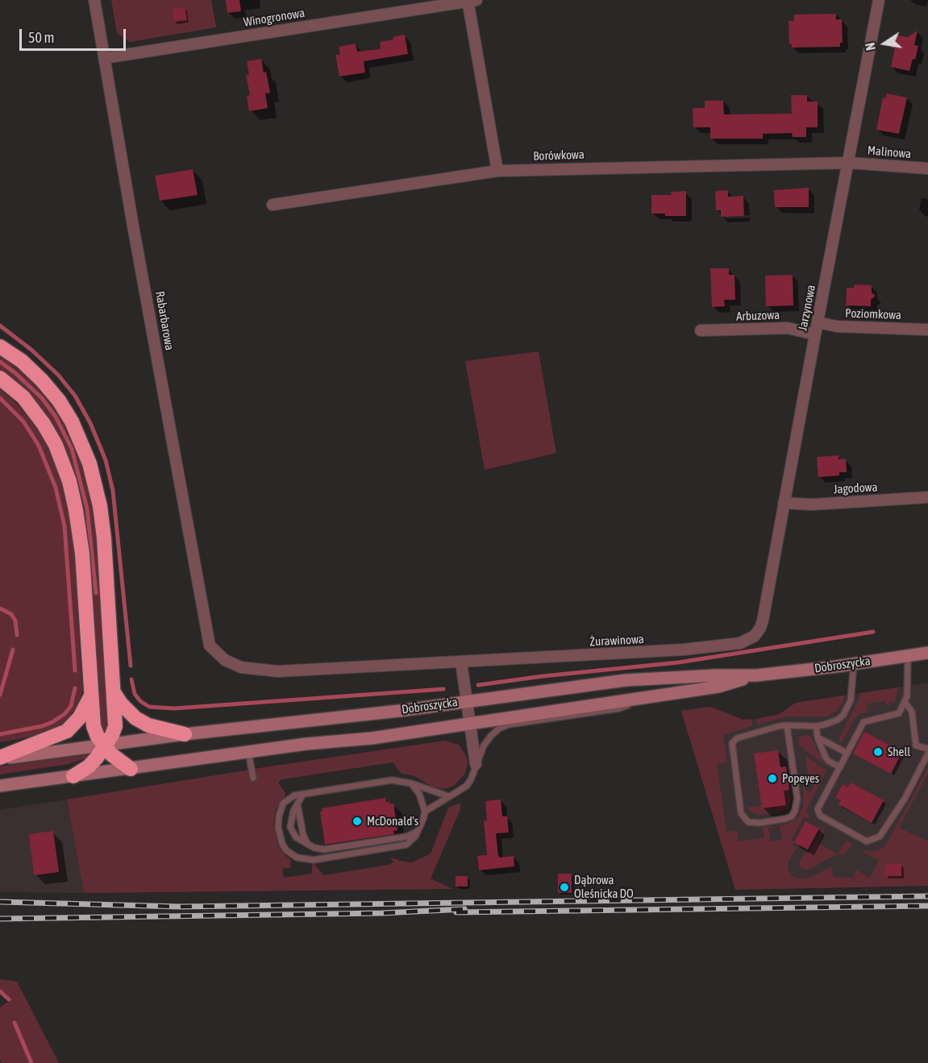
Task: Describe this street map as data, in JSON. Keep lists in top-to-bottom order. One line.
{"streets":{"main road":["Dobroszycka"],"street":["Winogronowa","Malinowa","Borówkowa","Jarzynowa","Poziomkowa","Arbuzowa","Rabarbarowa","Jagodowa","Żurawinowa"]},"crossings":[["Winogronowa","Rabarbarowa"],["Malinowa","Borówkowa"],["Malinowa","Jarzynowa"],["Borówkowa","Jarzynowa"],["Jarzynowa","Poziomkowa"],["Jarzynowa","Arbuzowa"],["Jarzynowa","Jagodowa"],["Jarzynowa","Żurawinowa"],["Rabarbarowa","Żurawinowa"]],"places":["Shell","Popeyes","McDonald's","Dąbrowa Oleśnicka DO"],"scale_bar":"50 m","north":"left"}
